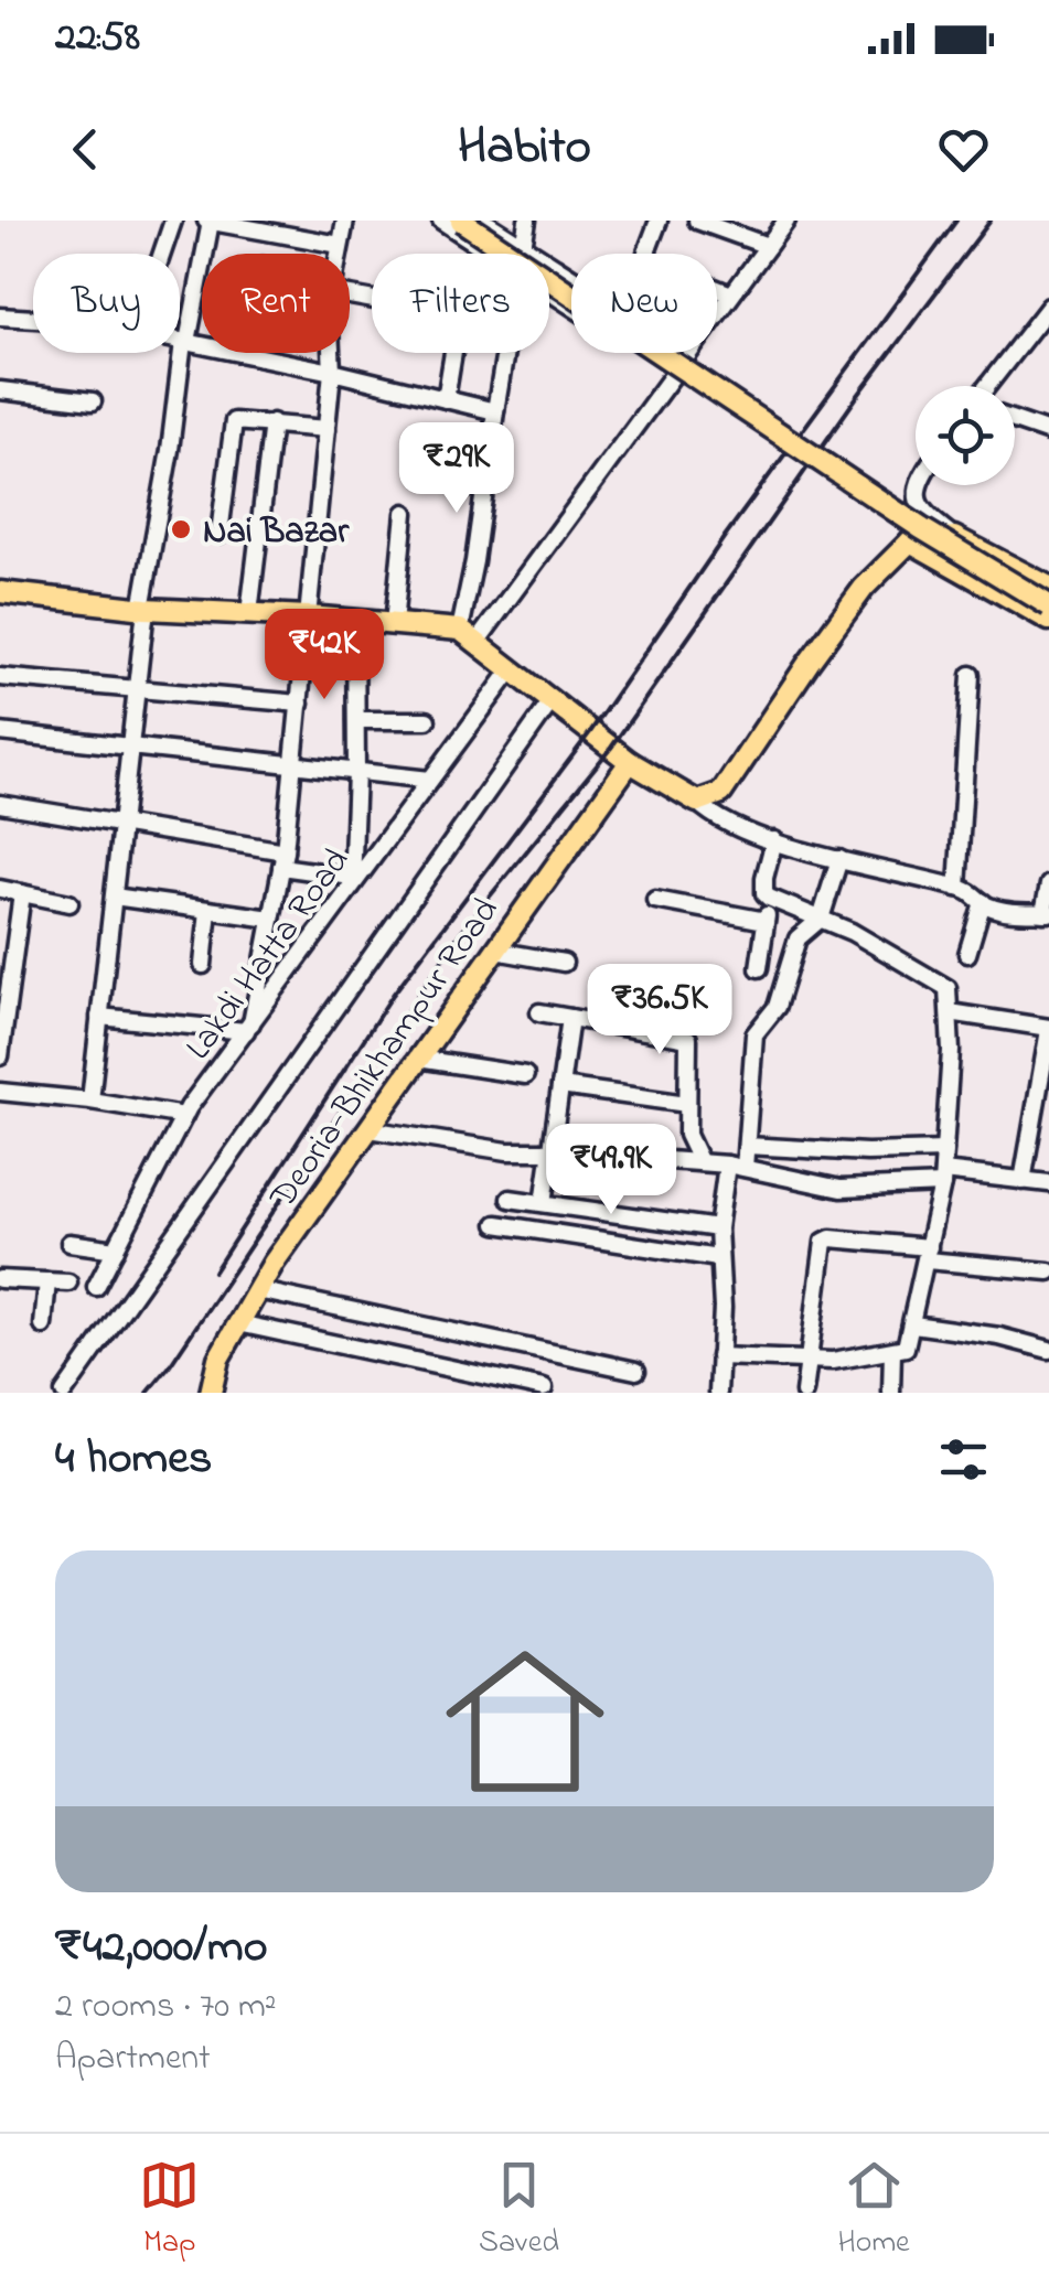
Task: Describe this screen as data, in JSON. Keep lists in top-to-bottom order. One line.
{"streets":{"main road":["Deoria-Bhikhampur Road"],"street":["Lakdi Hatta Road"]},"places":["Nai Bazar"],"page":{"status":"22:58","header":"Habito","chip":["Buy","Rent","Filters","New"],"price":["₹29K","₹42K","₹36.5K","₹49.9K"],"heading":"4 homes","list":[{"name":"₹42,000/mo","note":"2 rooms · 70 m² · Apartment"}],"tabs":["Map","Saved","Home"]}}
